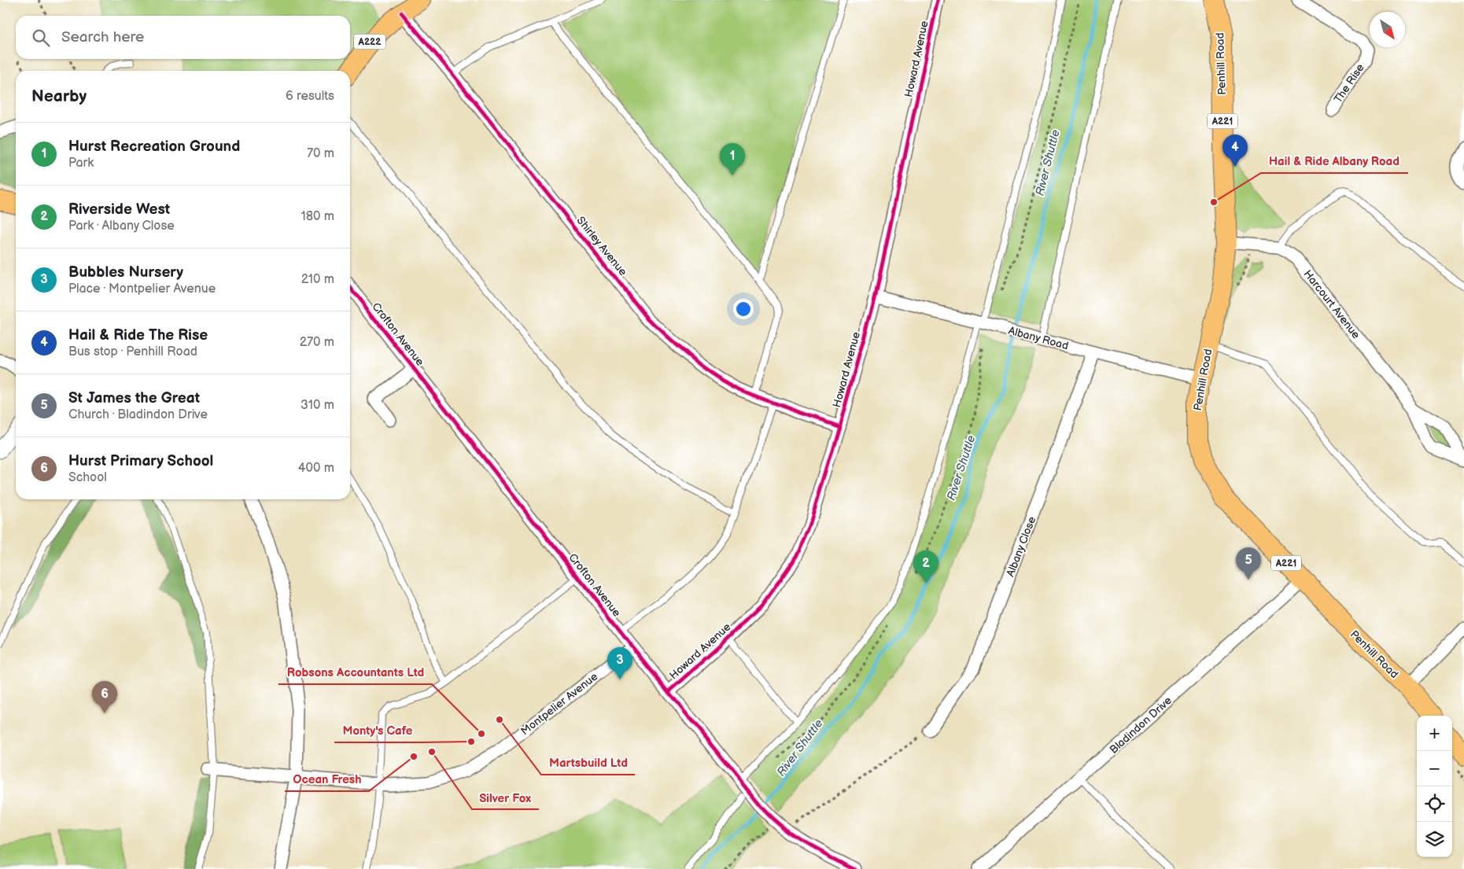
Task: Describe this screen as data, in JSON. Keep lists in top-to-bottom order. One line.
{"streets":{"main road":["A222","Penhill Road","A221"],"street":["Howard Avenue","The Rise","Shirley Avenue","Harcourt Avenue","Crofton Avenue","Albany Road","Albany Close","Montpelier Avenue","Bladindon Drive"]},"crossings":[["A222","Shirley Avenue"],["Howard Avenue","Shirley Avenue"],["Howard Avenue","Crofton Avenue"],["Howard Avenue","Albany Road"],["Penhill Road","Albany Road"],["Penhill Road","Bladindon Drive"],["Crofton Avenue","Montpelier Avenue"],["Albany Road","Albany Close"]],"water":["River Shuttle"],"places":["Hail & Ride Albany Road","Martsbuild Ltd","Robsons Accountants Ltd","Monty's Cafe","Silver Fox","Ocean Fresh"],"north":"bottom right","page":{"search":"Search here","heading":["Nearby","6 results"],"list":[{"mark":"1","name":"Hurst Recreation Ground","note":"Park","value":"70 m"},{"mark":"2","name":"Riverside West","note":"Park · Albany Close","value":"180 m"},{"mark":"3","name":"Bubbles Nursery","note":"Place · Montpelier Avenue","value":"210 m"},{"mark":"4","name":"Hail & Ride The Rise","note":"Bus stop · Penhill Road","value":"270 m"},{"mark":"5","name":"St James the Great","note":"Church · Bladindon Drive","value":"310 m"},{"mark":"6","name":"Hurst Primary School","note":"School","value":"400 m"}],"pins":["4","1","5","2","3","6"],"map_buttons":["+","−"]}}
